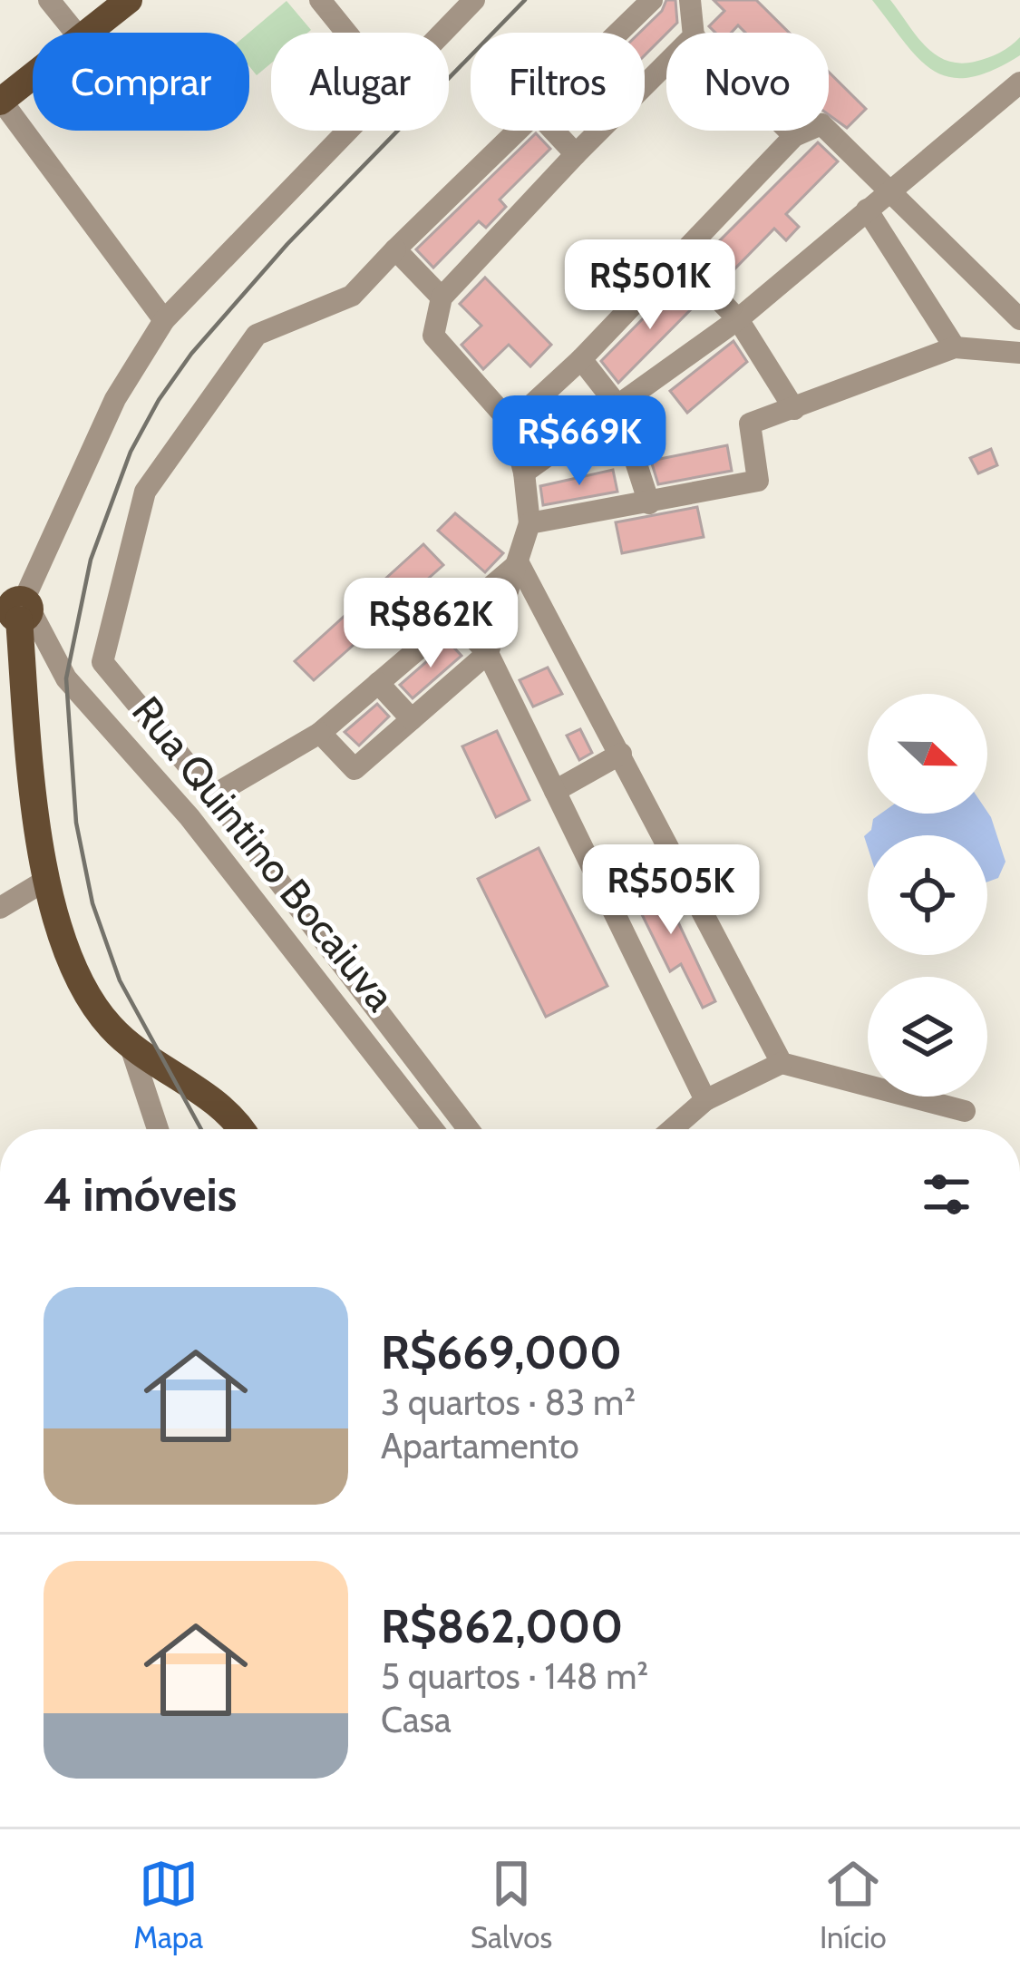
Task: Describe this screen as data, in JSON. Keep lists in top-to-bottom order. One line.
{"streets":{"street":["Rua Quintino Bocaiuva"]},"north":"right","page":{"chip":["Comprar","Alugar","Filtros","Novo"],"price":["R$501K","R$669K","R$862K","R$505K"],"heading":"4 imóveis","list":[{"name":"R$669,000","note":"3 quartos · 83 m² · Apartamento"},{"name":"R$862,000","note":"5 quartos · 148 m² · Casa"}],"tabs":["Mapa","Salvos","Início"]}}
